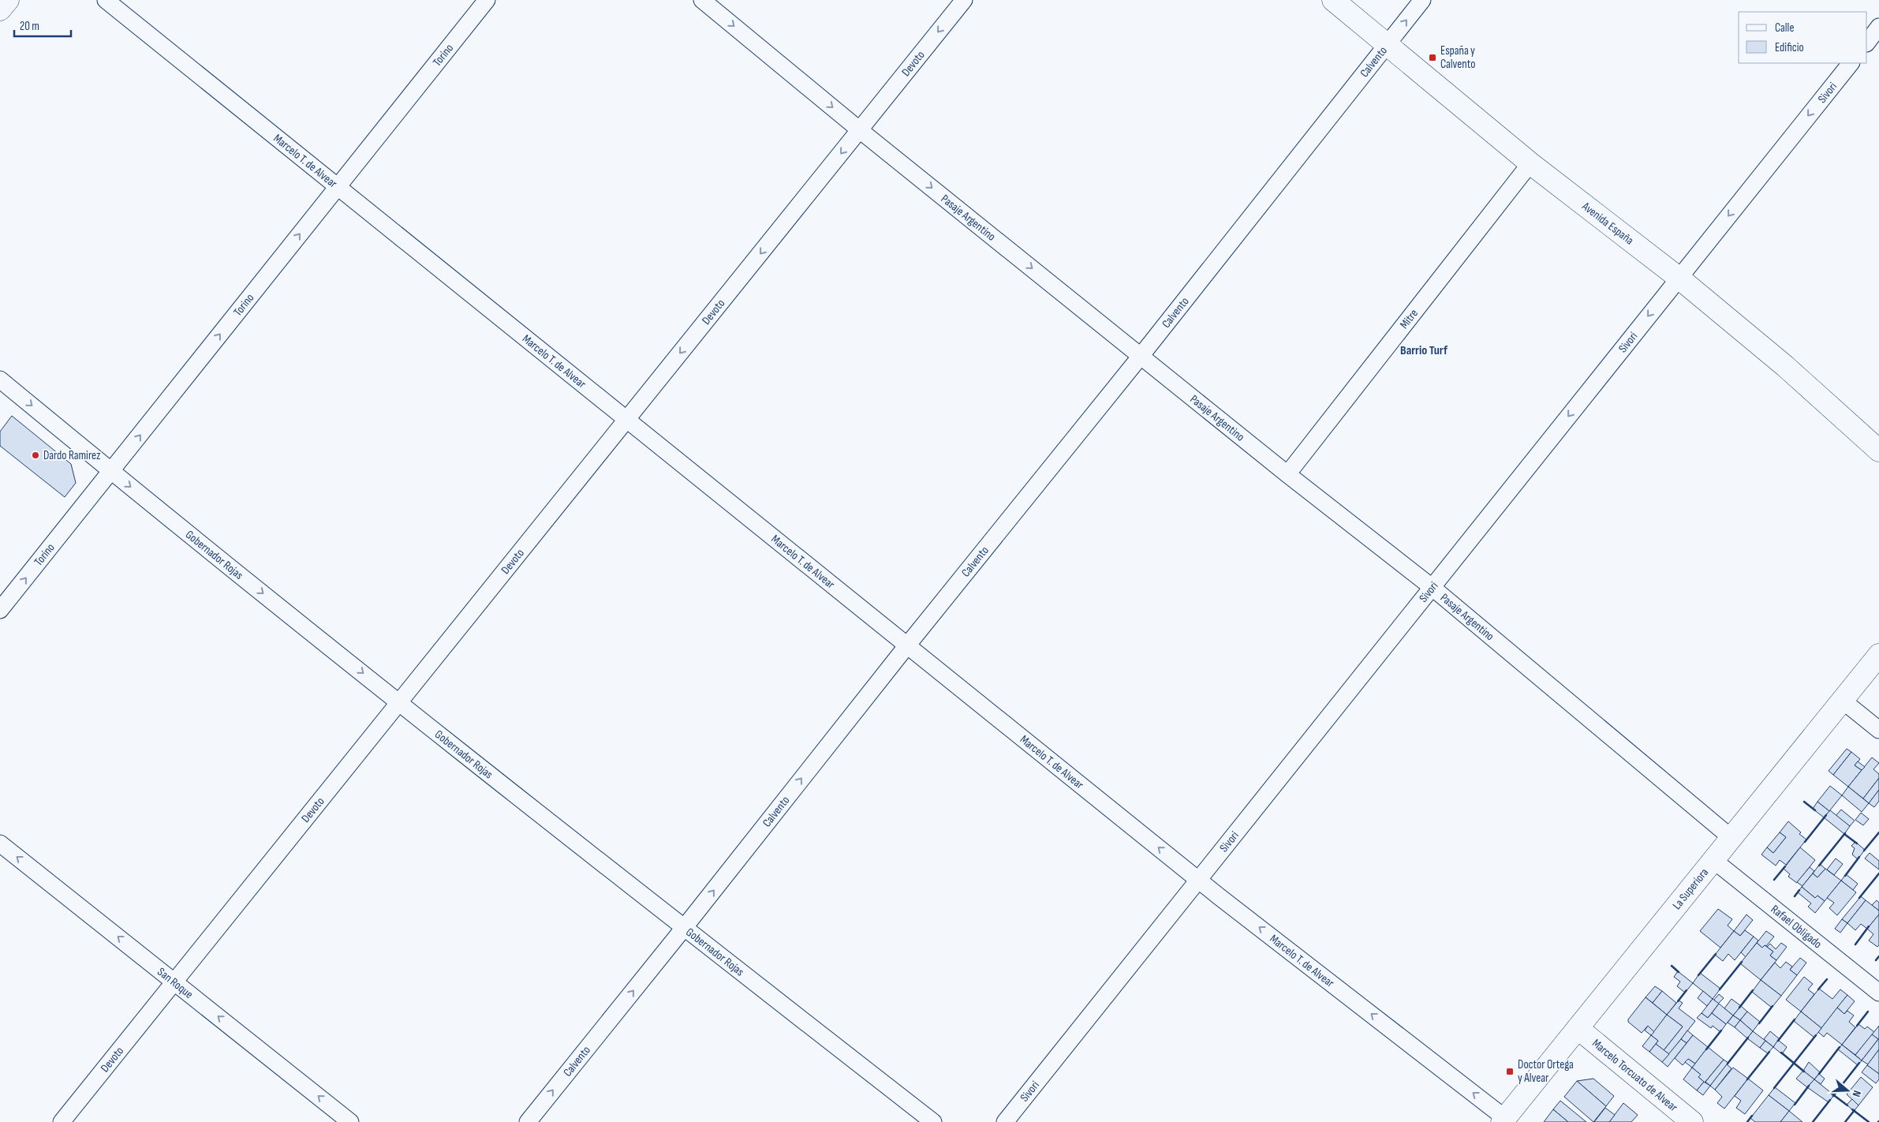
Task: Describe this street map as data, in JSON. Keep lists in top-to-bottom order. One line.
{"streets":{"street":["Torino","Calvento","Devoto","Sivori","Marcelo T. de Alvear","Pasaje Argentino","Avenida España","Mitre","Gobernador Rojas","La Superiora","Rafael Obligado","San Roque","Marcelo Torcuato de Alvear"]},"crossings":[["Torino","Marcelo T. de Alvear"],["Torino","Gobernador Rojas"],["Calvento","Marcelo T. de Alvear"],["Calvento","Pasaje Argentino"],["Calvento","Avenida España"],["Calvento","Gobernador Rojas"],["Devoto","Marcelo T. de Alvear"],["Devoto","Pasaje Argentino"],["Devoto","Gobernador Rojas"],["Devoto","San Roque"],["Sivori","Marcelo T. de Alvear"],["Sivori","Pasaje Argentino"],["Sivori","Avenida España"],["Marcelo T. de Alvear","La Superiora"],["Pasaje Argentino","Mitre"],["Pasaje Argentino","La Superiora"],["Avenida España","Mitre"],["La Superiora","Rafael Obligado"],["La Superiora","Marcelo Torcuato de Alvear"]],"one_way":["Torino","Calvento","Devoto","Sivori","Marcelo T. de Alvear","Pasaje Argentino","Gobernador Rojas","San Roque"],"districts":["Barrio Turf"],"places":{"transit":["España y Calvento","Doctor Ortega y Alvear"],"other":["Dardo Ramirez"]},"legend":["Calle","Edificio"],"scale_bar":"20 m","north":"right"}
